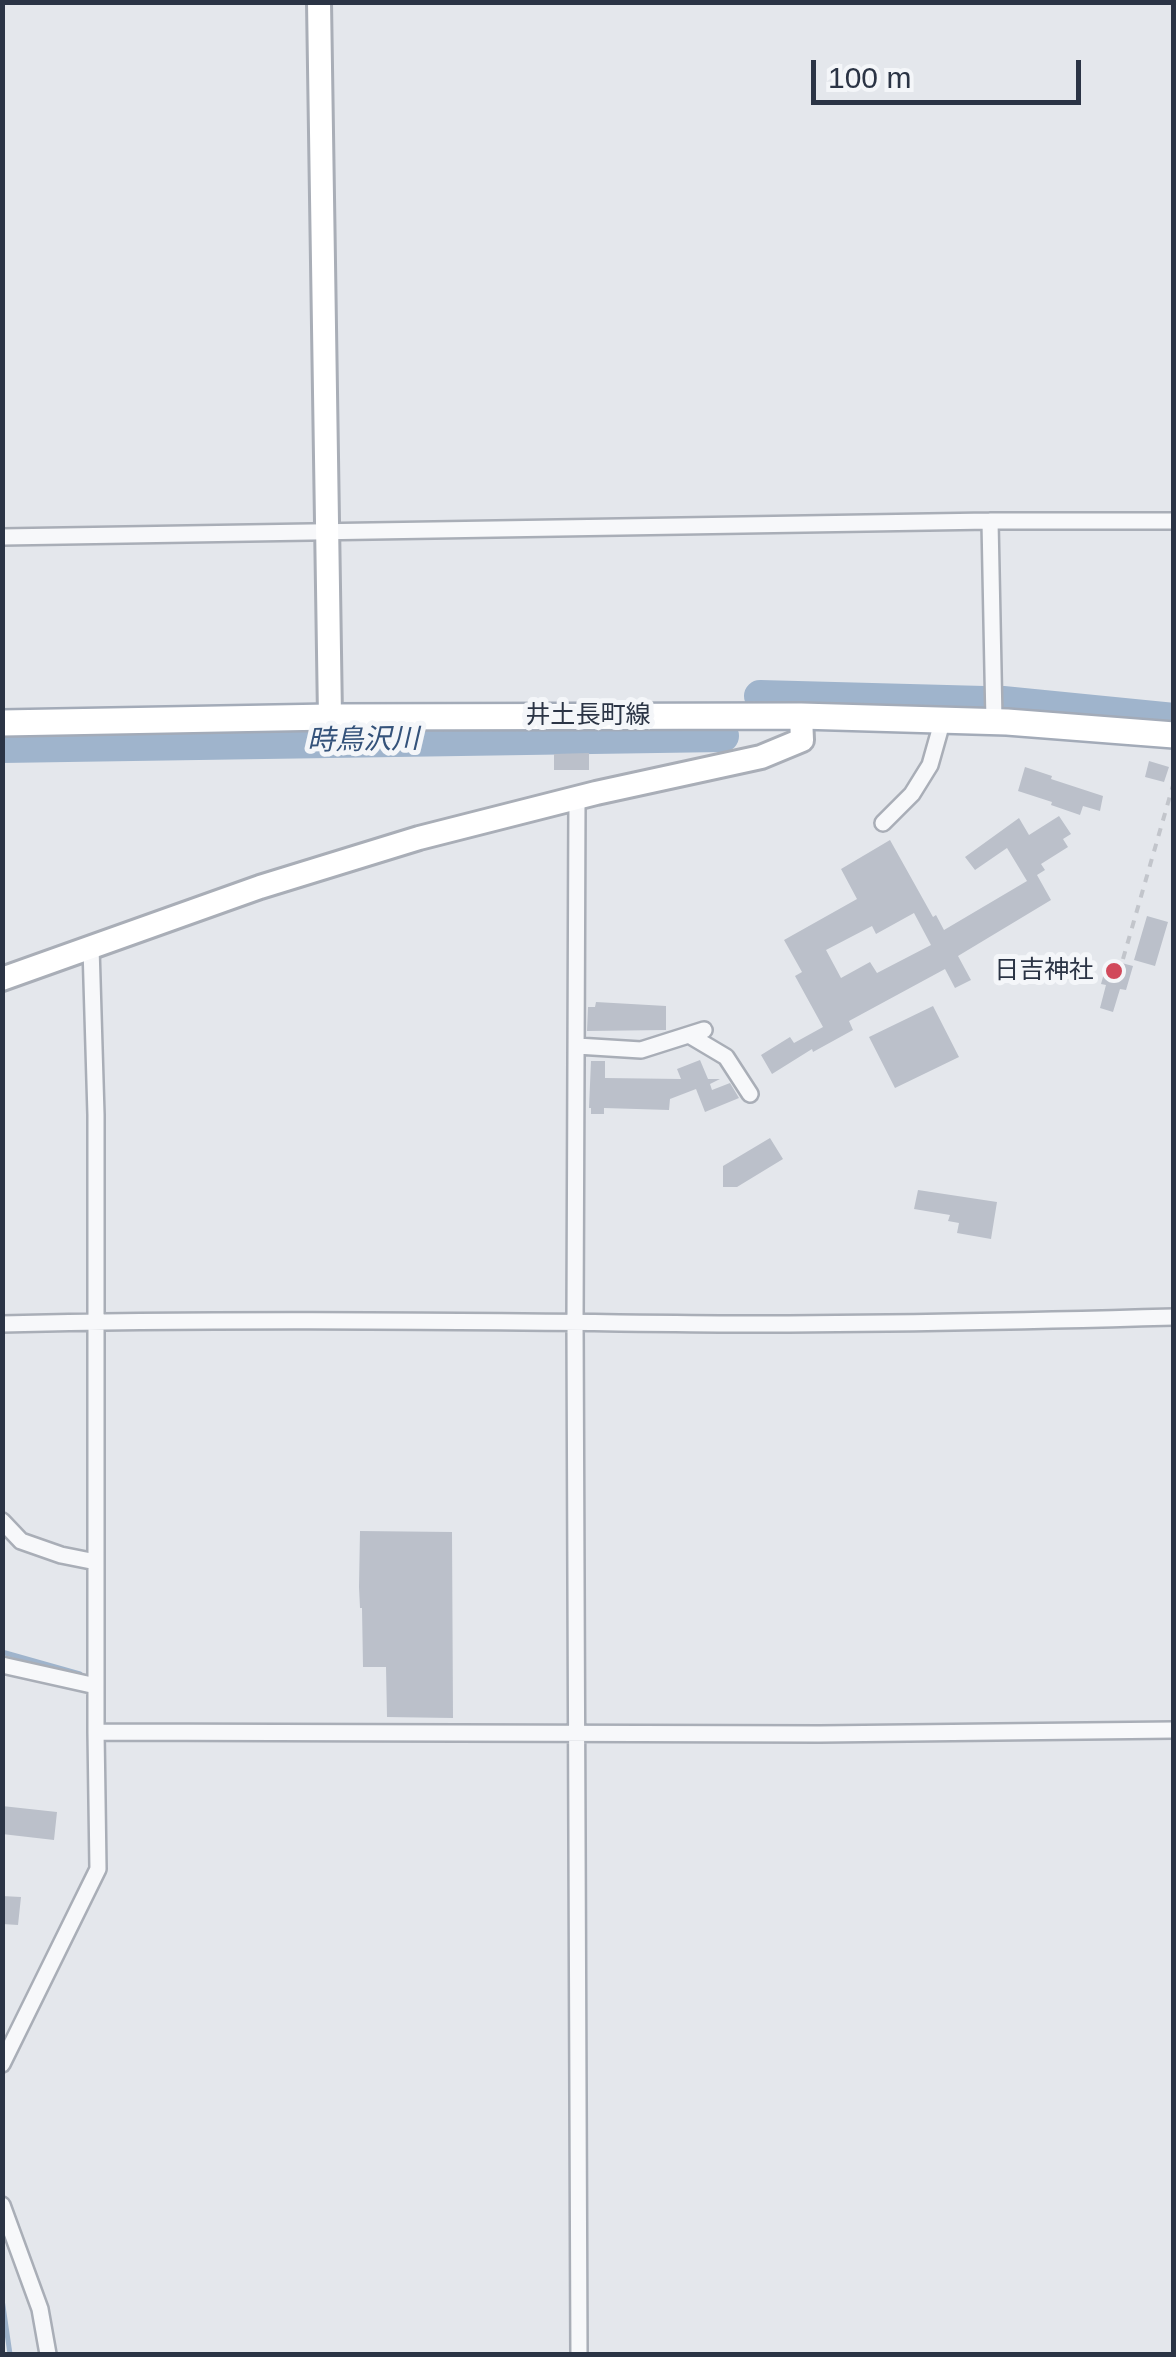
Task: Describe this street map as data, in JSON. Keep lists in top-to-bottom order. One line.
{"streets":{"main road":["井土長町線"]},"water":["時鳥沢川"],"places":["日吉神社"],"scale_bar":"100 m"}
